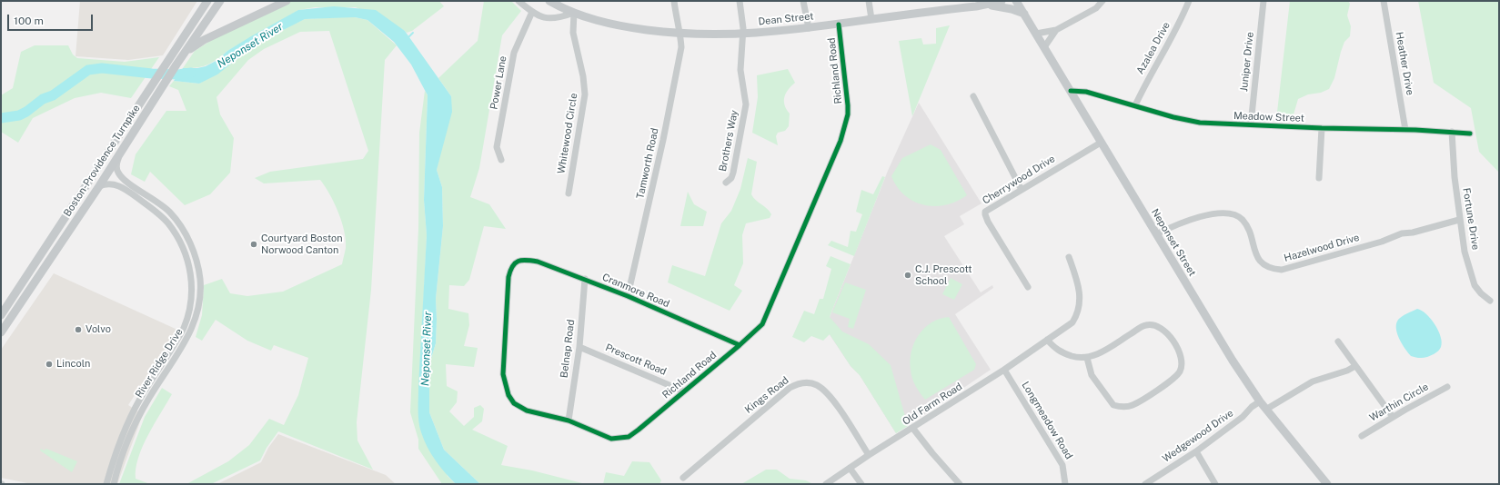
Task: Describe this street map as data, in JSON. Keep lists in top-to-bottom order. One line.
{"streets":{"main road":["Dean Street","Boston-Providence Turnpike","Neponset Street"],"street":["Azalea Drive","Juniper Drive","Heather Drive","Richland Road","Power Lane","Meadow Street","Whitewood Circle","Brothers Way","Tamworth Road","Cherrywood Drive","Fortune Drive","Hazelwood Drive","Cranmore Road","Belnap Road","Prescott Road","River Ridge Drive","Kings Road","Warthin Circle","Old Farm Road","Longmeadow Road","Wedgewood Drive"]},"crossings":[["Dean Street","Richland Road"],["Dean Street","Whitewood Circle"],["Dean Street","Brothers Way"],["Dean Street","Tamworth Road"],["Azalea Drive","Meadow Street"],["Juniper Drive","Meadow Street"],["Heather Drive","Meadow Street"],["Richland Road","Cranmore Road"],["Richland Road","Belnap Road"],["Richland Road","Prescott Road"],["Meadow Street","Fortune Drive"],["Meadow Street","Neponset Street"],["Boston-Providence Turnpike","River Ridge Drive"],["Tamworth Road","Cranmore Road"],["Cherrywood Drive","Neponset Street"],["Fortune Drive","Hazelwood Drive"],["Neponset Street","Hazelwood Drive"],["Neponset Street","Wedgewood Drive"],["Cranmore Road","Belnap Road"],["Belnap Road","Prescott Road"],["Kings Road","Old Farm Road"],["Old Farm Road","Longmeadow Road"]],"water":["Neponset River"],"places":["Courtyard Boston Norwood Canton","C.J. Prescott School","Volvo","Lincoln"],"scale_bar":"100 m"}
